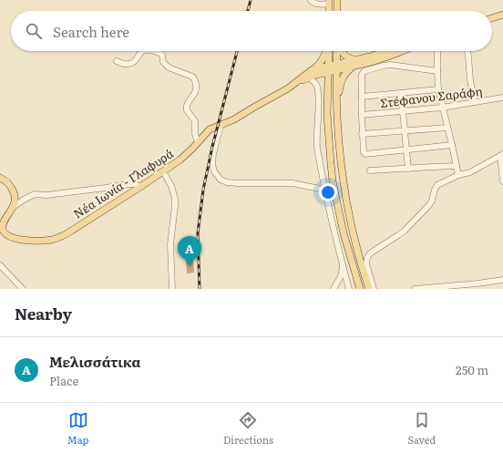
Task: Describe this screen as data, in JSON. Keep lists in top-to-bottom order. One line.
{"streets":{"main road":["Νέα Ιωνία - Γλαφυρά"],"street":["Στέφανου Σαράφη"]},"page":{"search":"Search here","pins":"A","heading":"Nearby","list":[{"mark":"A","name":"Μελισσάτικα","note":"Place","value":"250 m"}],"nav":["Map","Directions","Saved"]}}
